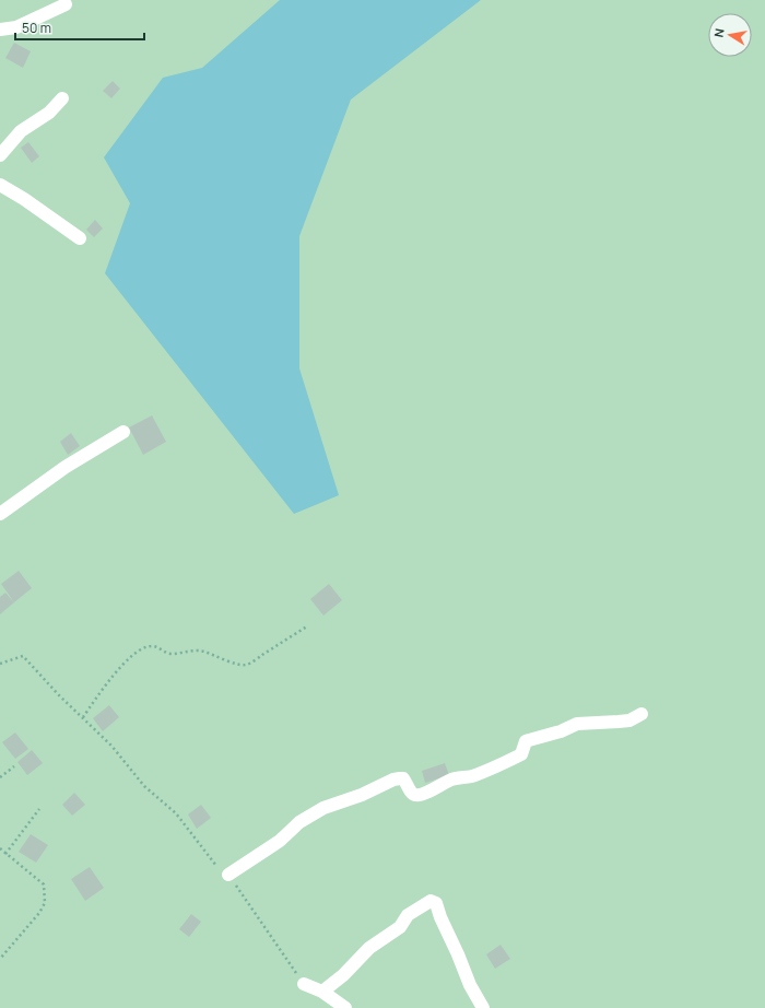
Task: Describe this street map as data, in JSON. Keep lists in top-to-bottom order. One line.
{"scale_bar":"50 m","north":"left"}
